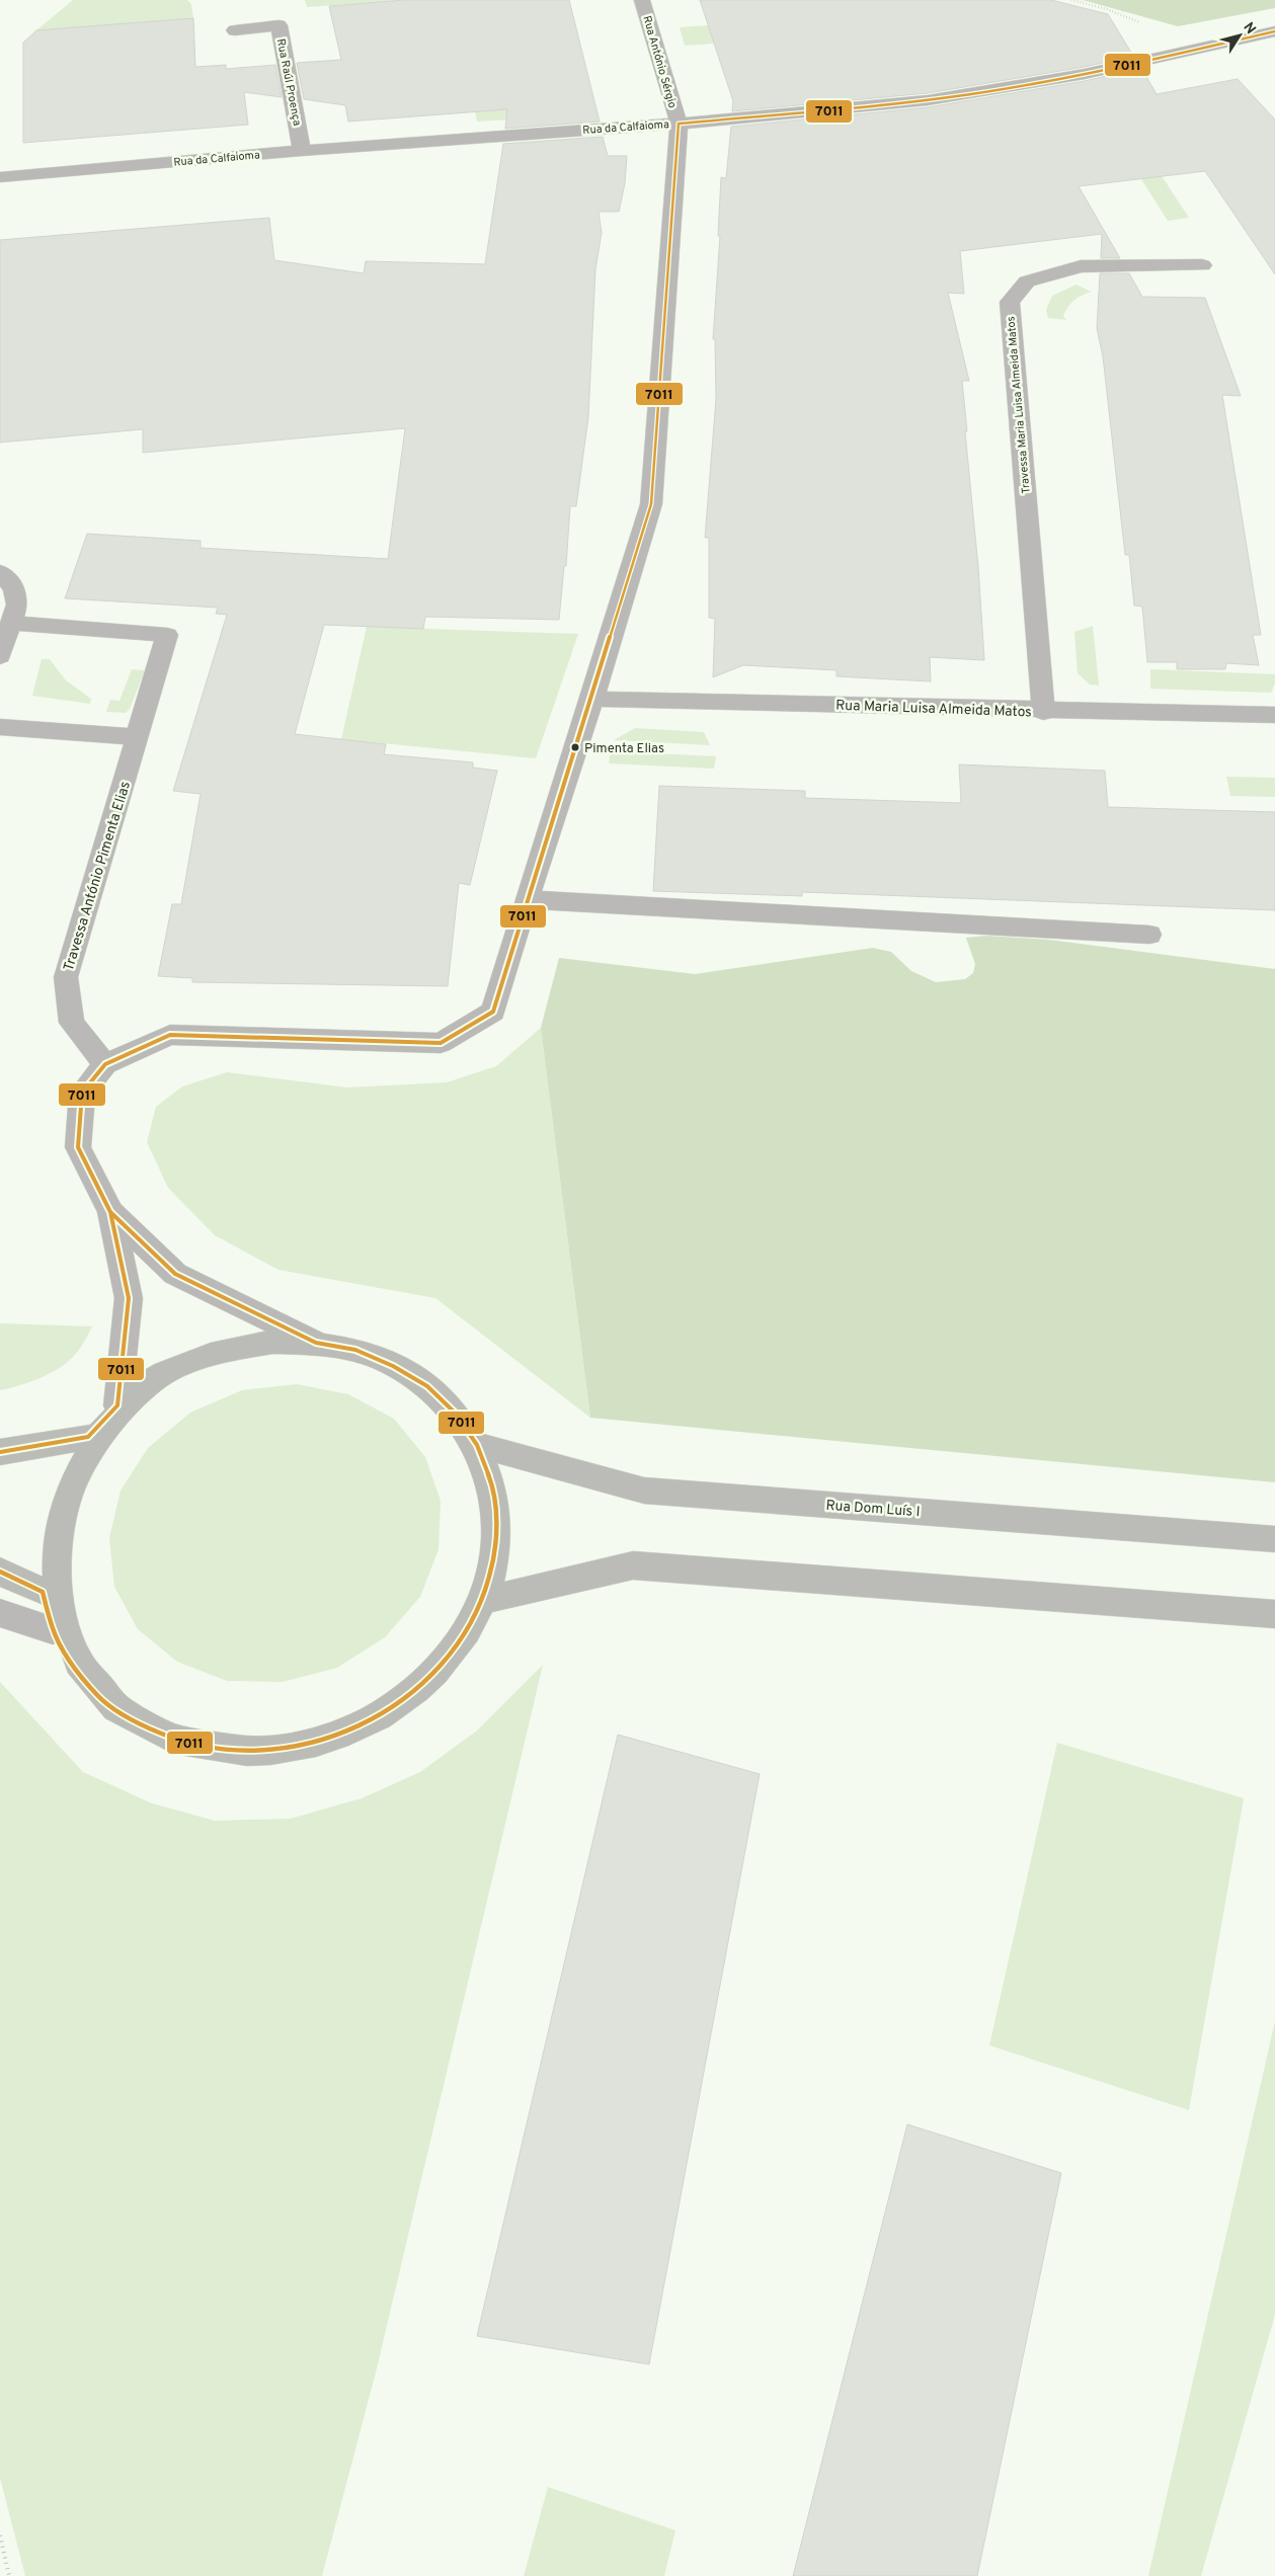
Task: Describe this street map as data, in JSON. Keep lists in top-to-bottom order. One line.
{"streets":{"main road":["Rua Dom Luís I"],"street":["Rua António Sérgio","Rua Raúl Proença","Rua da Calfaioma","Travessa Maria Luisa Almeida Matos","Rua Maria Luisa Almeida Matos","Travessa António Pimenta Elias"]},"crossings":[["Rua António Sérgio","Rua da Calfaioma"],["Rua Raúl Proença","Rua da Calfaioma"],["Travessa Maria Luisa Almeida Matos","Rua Maria Luisa Almeida Matos"]],"places":["Pimenta Elias"],"lines":["transit line 7011"],"north":"top right"}
